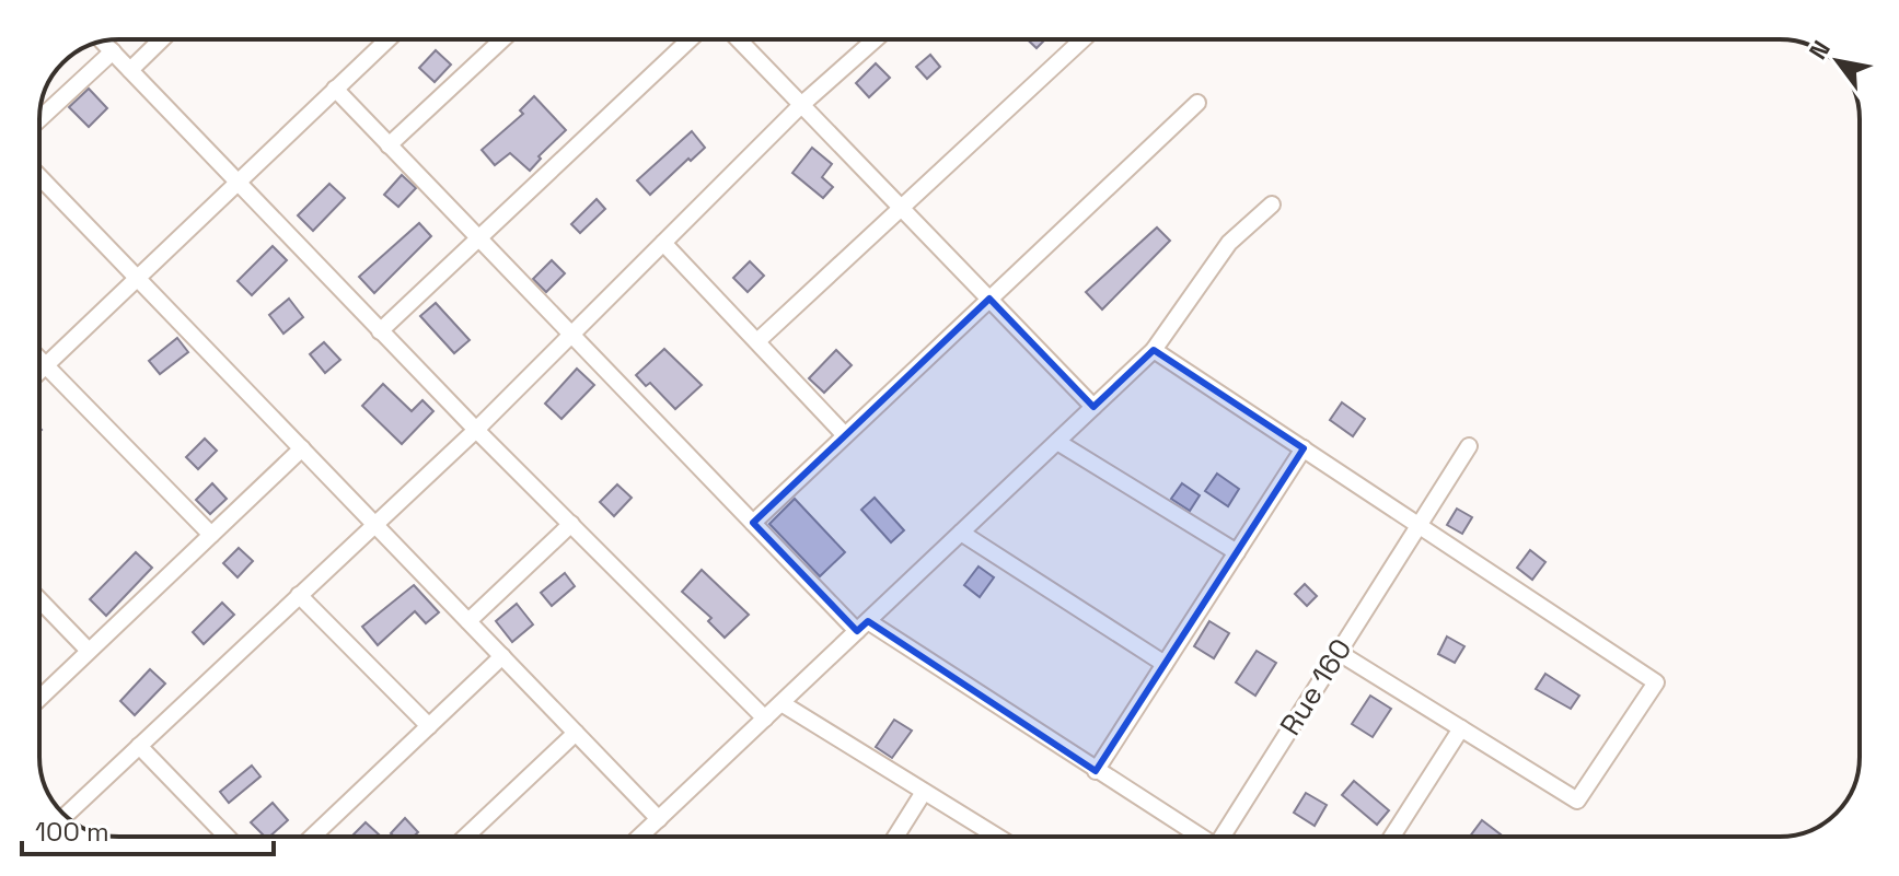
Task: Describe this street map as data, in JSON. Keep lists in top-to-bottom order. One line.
{"streets":{"street":["Rue 160"]},"scale_bar":"100 m","north":"top left"}
